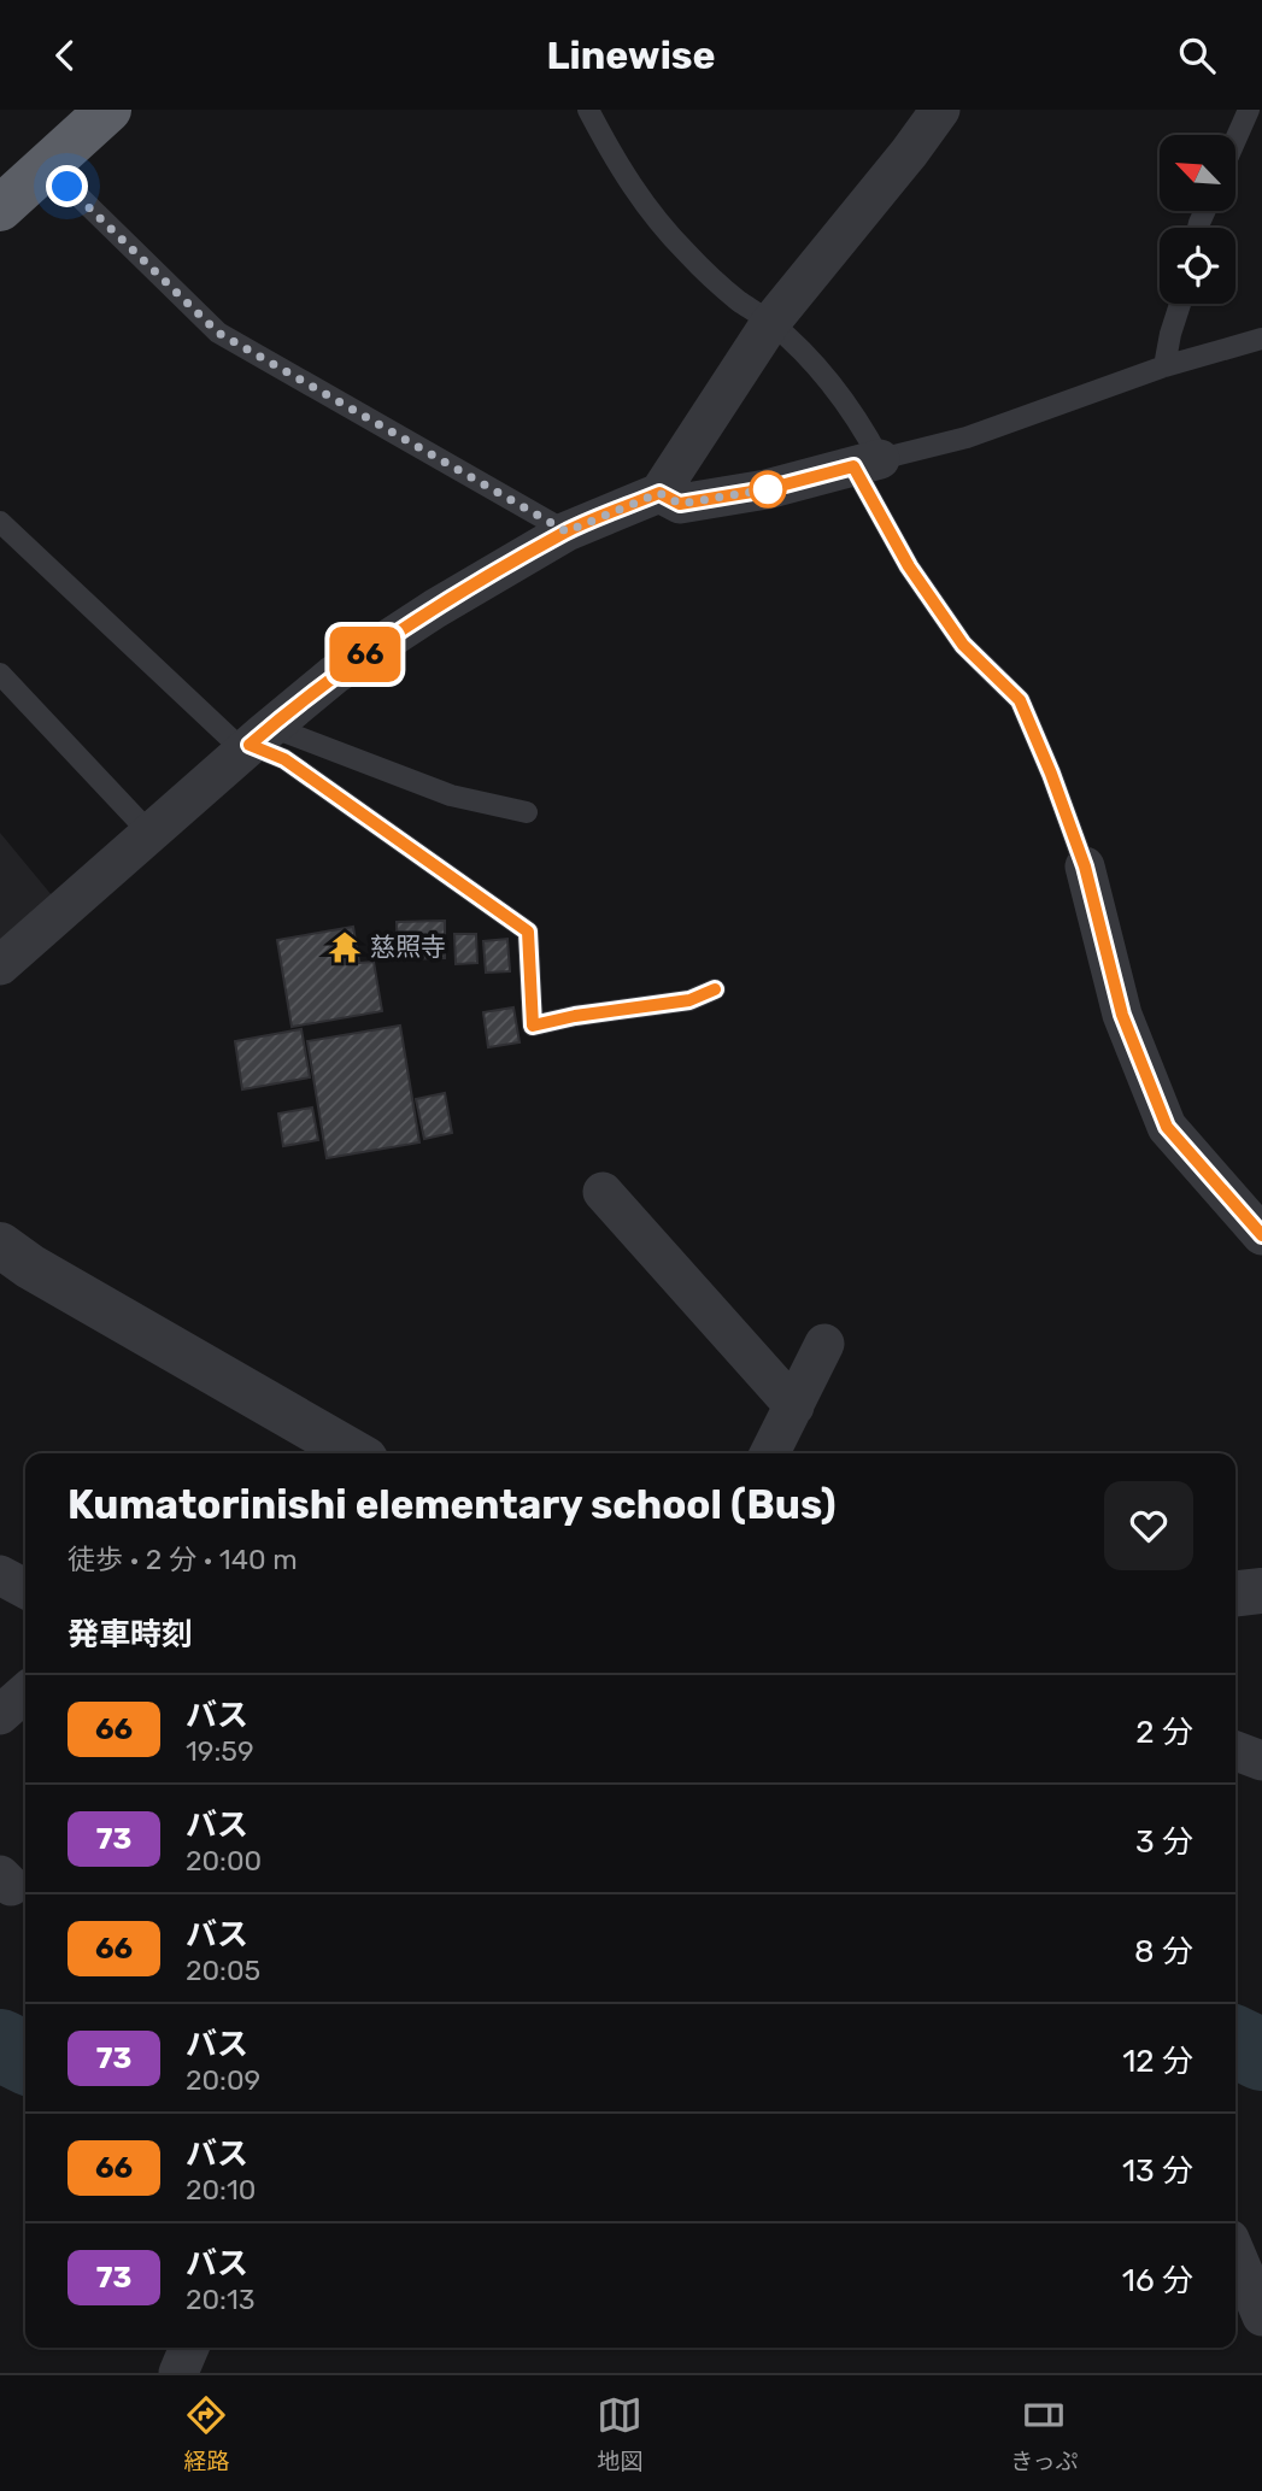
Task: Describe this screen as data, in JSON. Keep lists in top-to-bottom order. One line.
{"places":{"temple":["慈照寺"]},"lines":["bus line 66"],"north":"top left","page":{"header":"Linewise","on_map":"66","heading":[["Kumatorinishi elementary school (Bus)","徒歩 · 2 分 · 140 m"],"発車時刻"],"list":[{"mark":"66","name":"バス","note":"19:59","value":"2 分"},{"mark":"73","name":"バス","note":"20:00","value":"3 分"},{"mark":"66","name":"バス","note":"20:05","value":"8 分"},{"mark":"73","name":"バス","note":"20:09","value":"12 分"},{"mark":"66","name":"バス","note":"20:10","value":"13 分"},{"mark":"73","name":"バス","note":"20:13","value":"16 分"}],"tabs":["経路","地図","きっぷ"]}}
